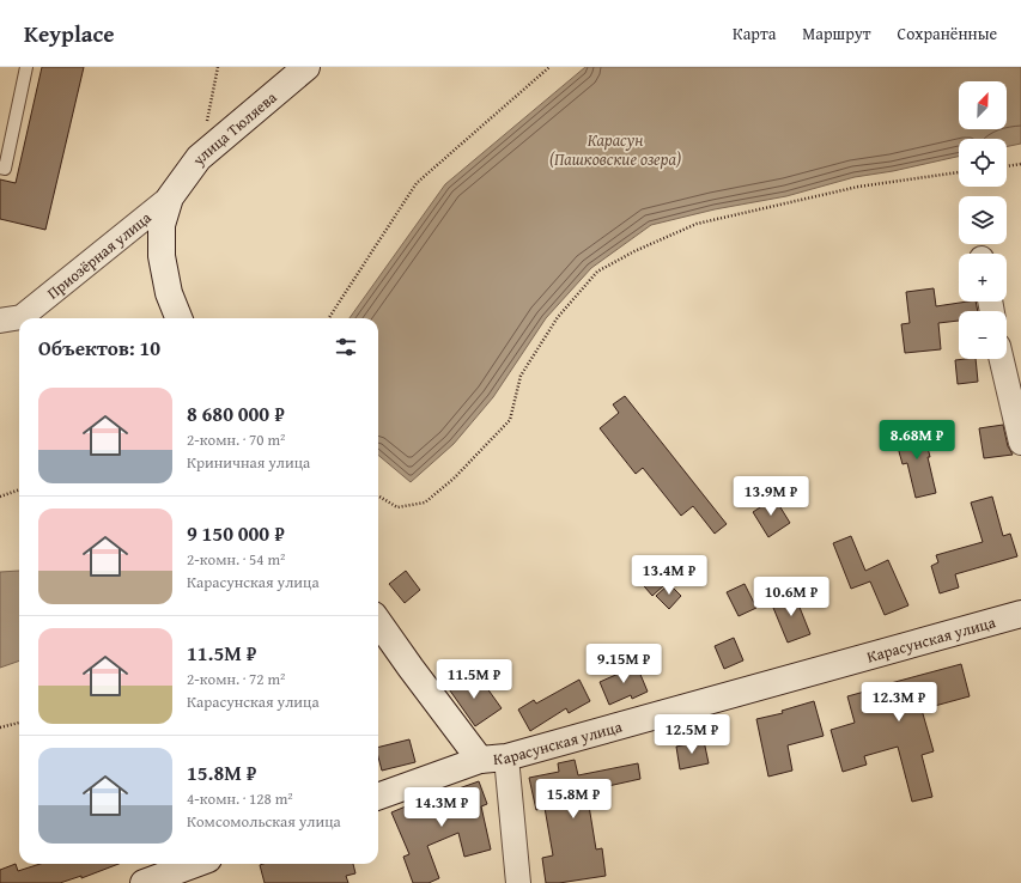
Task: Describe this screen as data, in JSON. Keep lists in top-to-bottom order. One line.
{"streets":{"street":["улица Тюляева","Приозёрная улица","Карасунская улица"]},"crossings":[["улица Тюляева","Приозёрная улица"]],"water":["Карасун (Пашковские озера)"],"north":"top right","page":{"header":"Keyplace","nav":["Карта","Маршрут","Сохранённые"],"map_buttons":["+","−"],"heading":"Объектов: 10","list":[{"name":"8 680 000 ₽","note":"2-комн. · 70 m² · Криничная улица"},{"name":"9 150 000 ₽","note":"2-комн. · 54 m² · Карасунская улица"},{"name":"11.5M ₽","note":"2-комн. · 72 m² · Карасунская улица"},{"name":"15.8M ₽","note":"4-комн. · 128 m² · Комсомольская улица"}],"price":["8.68M ₽","13.9M ₽","13.4M ₽","10.6M ₽","9.15M ₽","11.5M ₽","12.3M ₽","12.5M ₽","15.8M ₽","14.3M ₽"]}}
